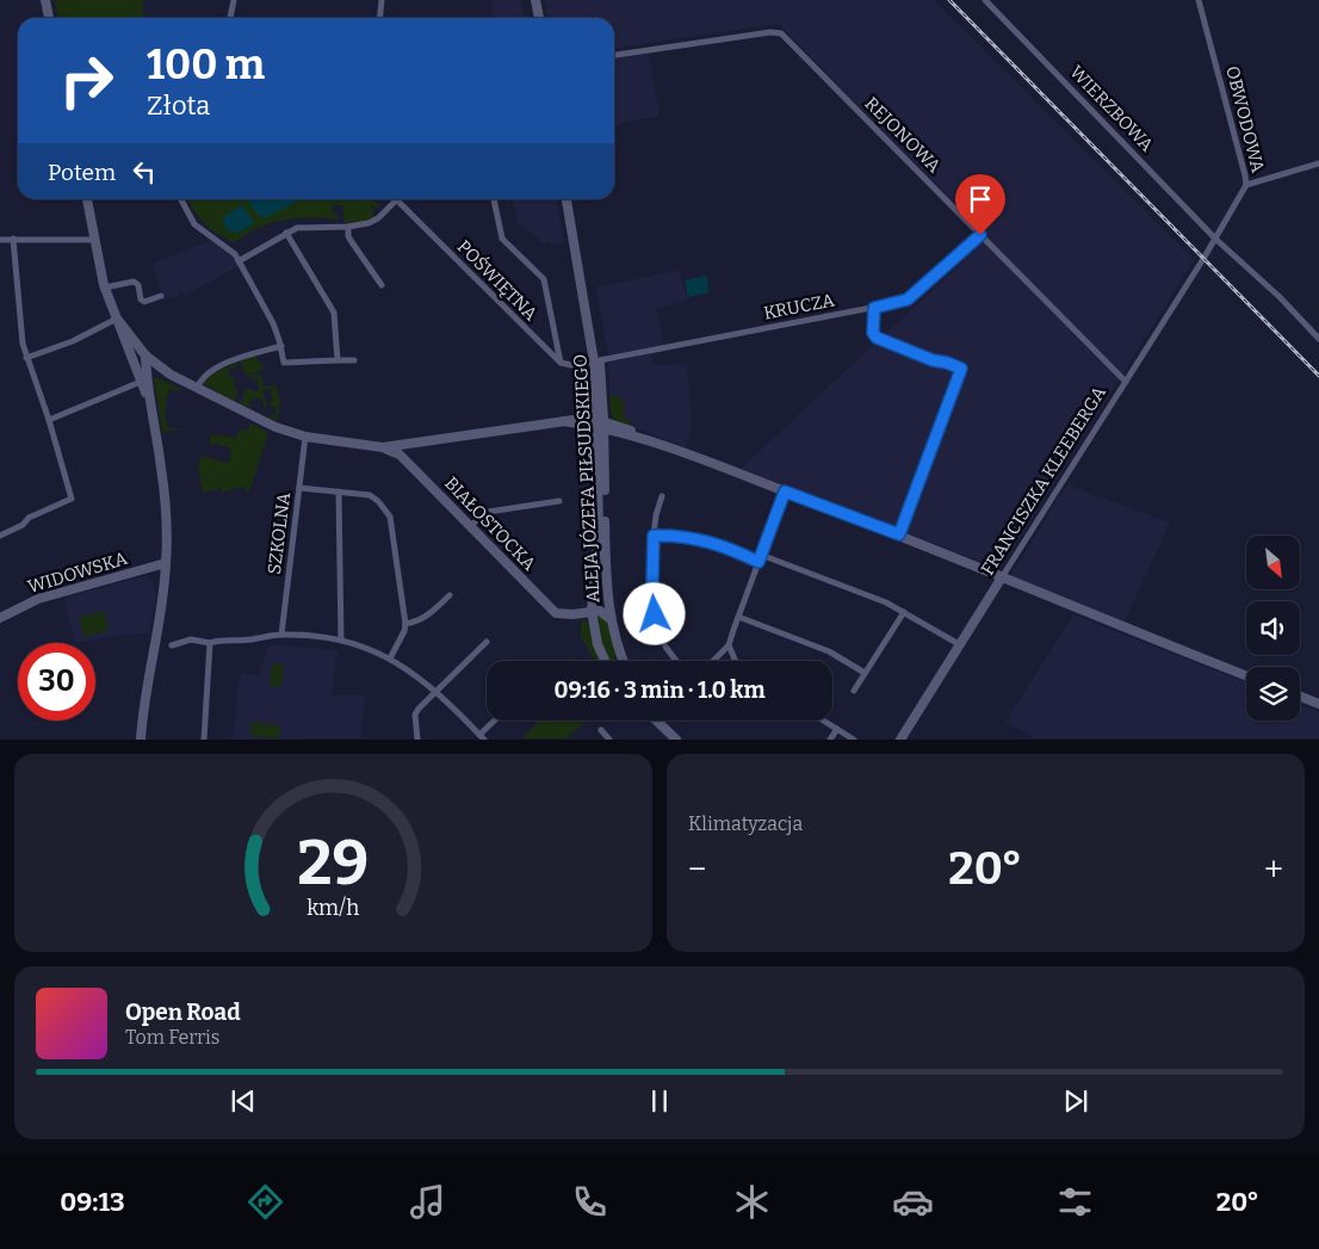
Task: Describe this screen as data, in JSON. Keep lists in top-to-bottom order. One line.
{"streets":{"street":["WIERZBOWA","OBWODOWA","REJONOWA","POŚWIĘTNA","KRUCZA","ALEJA JÓZEFA PIŁSUDSKIEGO","FRANCISZKA KLEEBERGA","BIAŁOSTOCKA","SZKOLNA","WIDOWSKA"]},"crossings":[["WIERZBOWA","OBWODOWA"],["WIERZBOWA","FRANCISZKA KLEEBERGA"],["OBWODOWA","FRANCISZKA KLEEBERGA"],["REJONOWA","KRUCZA"],["REJONOWA","FRANCISZKA KLEEBERGA"],["KRUCZA","ALEJA JÓZEFA PIŁSUDSKIEGO"],["ALEJA JÓZEFA PIŁSUDSKIEGO","BIAŁOSTOCKA"]],"north":"bottom right","page":{"turn":["100 m","Złota"],"then":"Potem","limit":"30","trip":"09:16 · 3 min · 1.0 km","tile":"Klimatyzacja","heat":["−","20°","+"],"song":["Open Road","Tom Ferris"],"tabs":["09:13","20°"],"gauge":["29","km/h"]}}
